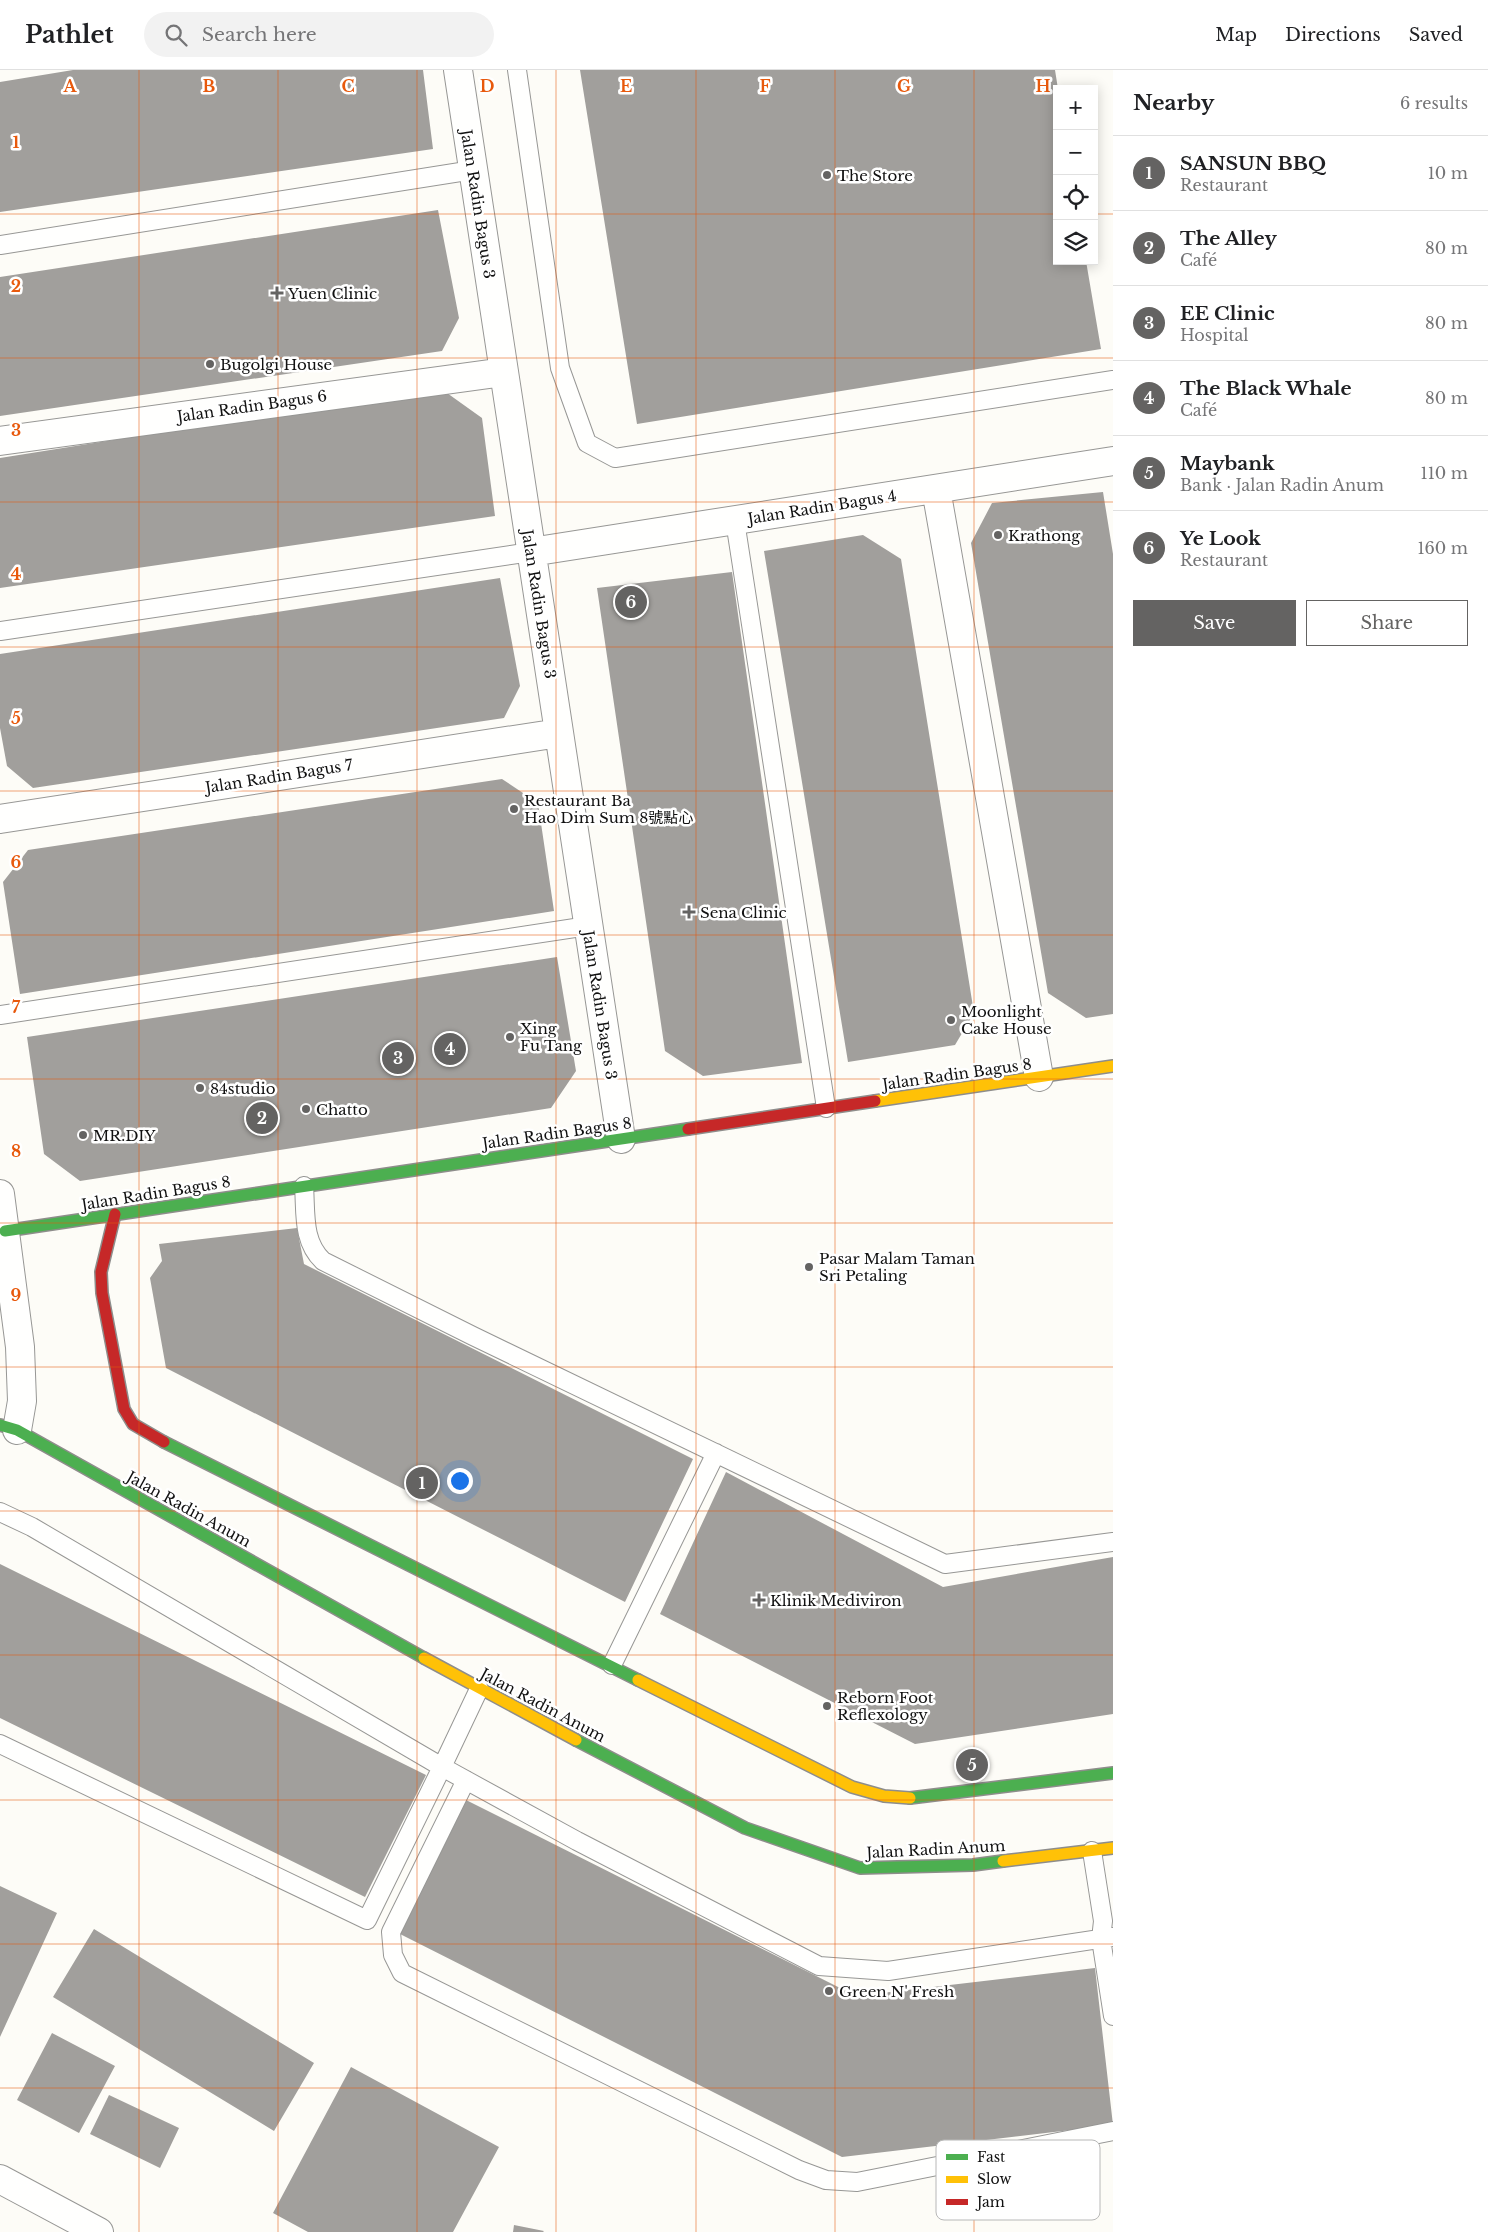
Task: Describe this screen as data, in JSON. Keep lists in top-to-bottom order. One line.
{"streets":{"street":["Jalan Radin Bagus 3","Jalan Radin Bagus 6","Jalan Radin Bagus 4","Jalan Radin Bagus 7","Jalan Radin Bagus 8","Jalan Radin Anum"]},"crossings":[["Jalan Radin Bagus 3","Jalan Radin Bagus 6"],["Jalan Radin Bagus 3","Jalan Radin Bagus 4"],["Jalan Radin Bagus 3","Jalan Radin Bagus 7"],["Jalan Radin Bagus 3","Jalan Radin Bagus 8"]],"places":{"other":["The Store","Bugolgi House","Krathong","Restaurant Ba Hao Dim Sum 8號點心","Moonlight Cake House","Xing Fu Tang","84studio","Chatto","MR.DIY","Pasar Malam Taman Sri Petaling","Reborn Foot Reflexology","Green N' Fresh"],"health":["Yuen Clinic","Sena Clinic","Klinik Mediviron"]},"legend":["Fast","Slow","Jam"],"page":{"header":"Pathlet","search":"Search here","nav":["Map","Directions","Saved"],"heading":["Nearby","6 results"],"map_buttons":["+","−"],"list":[{"mark":"1","name":"SANSUN BBQ","note":"Restaurant","value":"10 m"},{"mark":"2","name":"The Alley","note":"Café","value":"80 m"},{"mark":"3","name":"EE Clinic","note":"Hospital","value":"80 m"},{"mark":"4","name":"The Black Whale","note":"Café","value":"80 m"},{"mark":"5","name":"Maybank","note":"Bank · Jalan Radin Anum","value":"110 m"},{"mark":"6","name":"Ye Look","note":"Restaurant","value":"160 m"}],"pins":["6","4","3","2","1","5"],"buttons":["Save","Share"]},"grid":{"columns":["A","B","C","D","E","F","G","H"],"rows":["1","2","3","4","5","6","7","8","9"]}}
